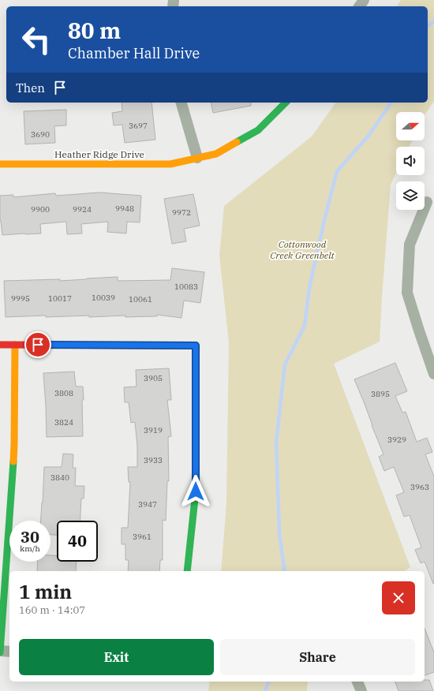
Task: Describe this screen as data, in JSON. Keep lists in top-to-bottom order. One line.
{"streets":{"street":["Heather Ridge Drive"]},"parks":["Cottonwood Creek Greenbelt"],"house_numbers":["3697","3690","9948","9900","9924","9972","10083","10039","9995","10017","10061","3905","3808","3895","3824","3919","3929","3933","3840","3963","3947","3961"],"north":"right","page":{"turn":["80 m","Chamber Hall Drive"],"then":"Then","speed":"30 km/h","limit":"40","heading":["1 min","160 m · 14:07"],"buttons":["Exit","Share"]}}
